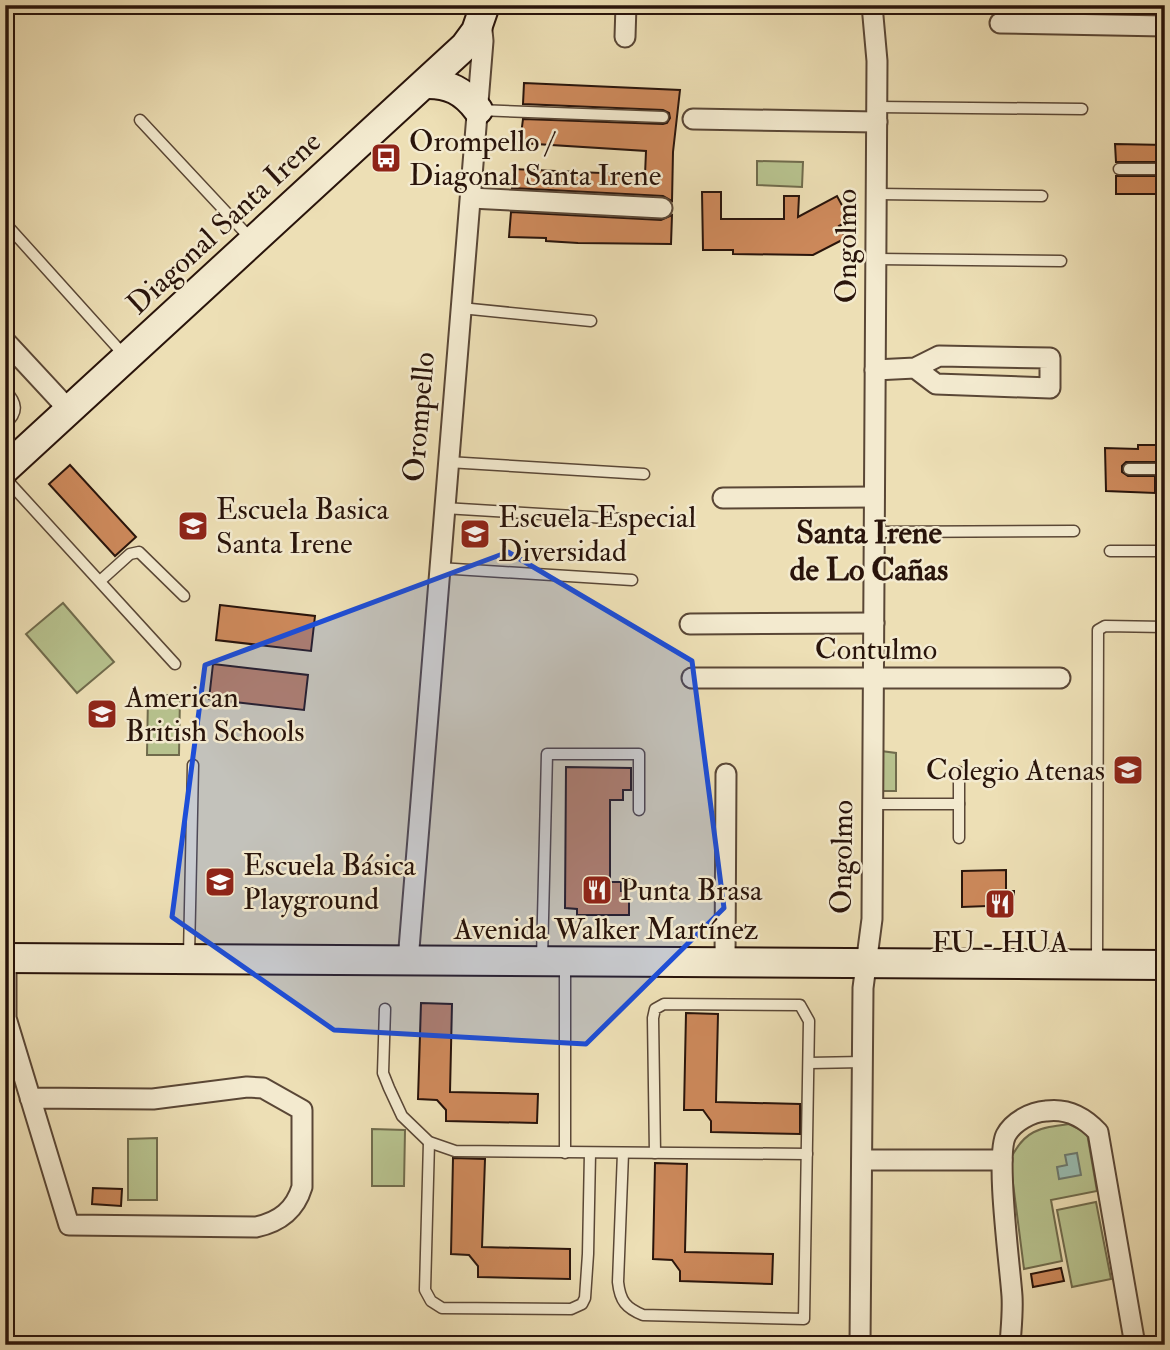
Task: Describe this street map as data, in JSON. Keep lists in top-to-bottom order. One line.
{"streets":{"main road":["Diagonal Santa Irene","Avenida Walker Martínez"],"street":["Ongolmo","Orompello","Contulmo"]},"crossings":[["Diagonal Santa Irene","Orompello"],["Ongolmo","Contulmo"],["Ongolmo","Avenida Walker Martínez"],["Orompello","Avenida Walker Martínez"]],"districts":["Santa Irene de Lo Cañas"],"places":{"bus stop":["Orompello / Diagonal Santa Irene"],"school or university":["Escuela Basica Santa Irene","Escuela Especial Diversidad","American British Schools","Colegio Atenas","Escuela Básica Playground"],"restaurant":["Punta Brasa","FU - HUA"]}}
